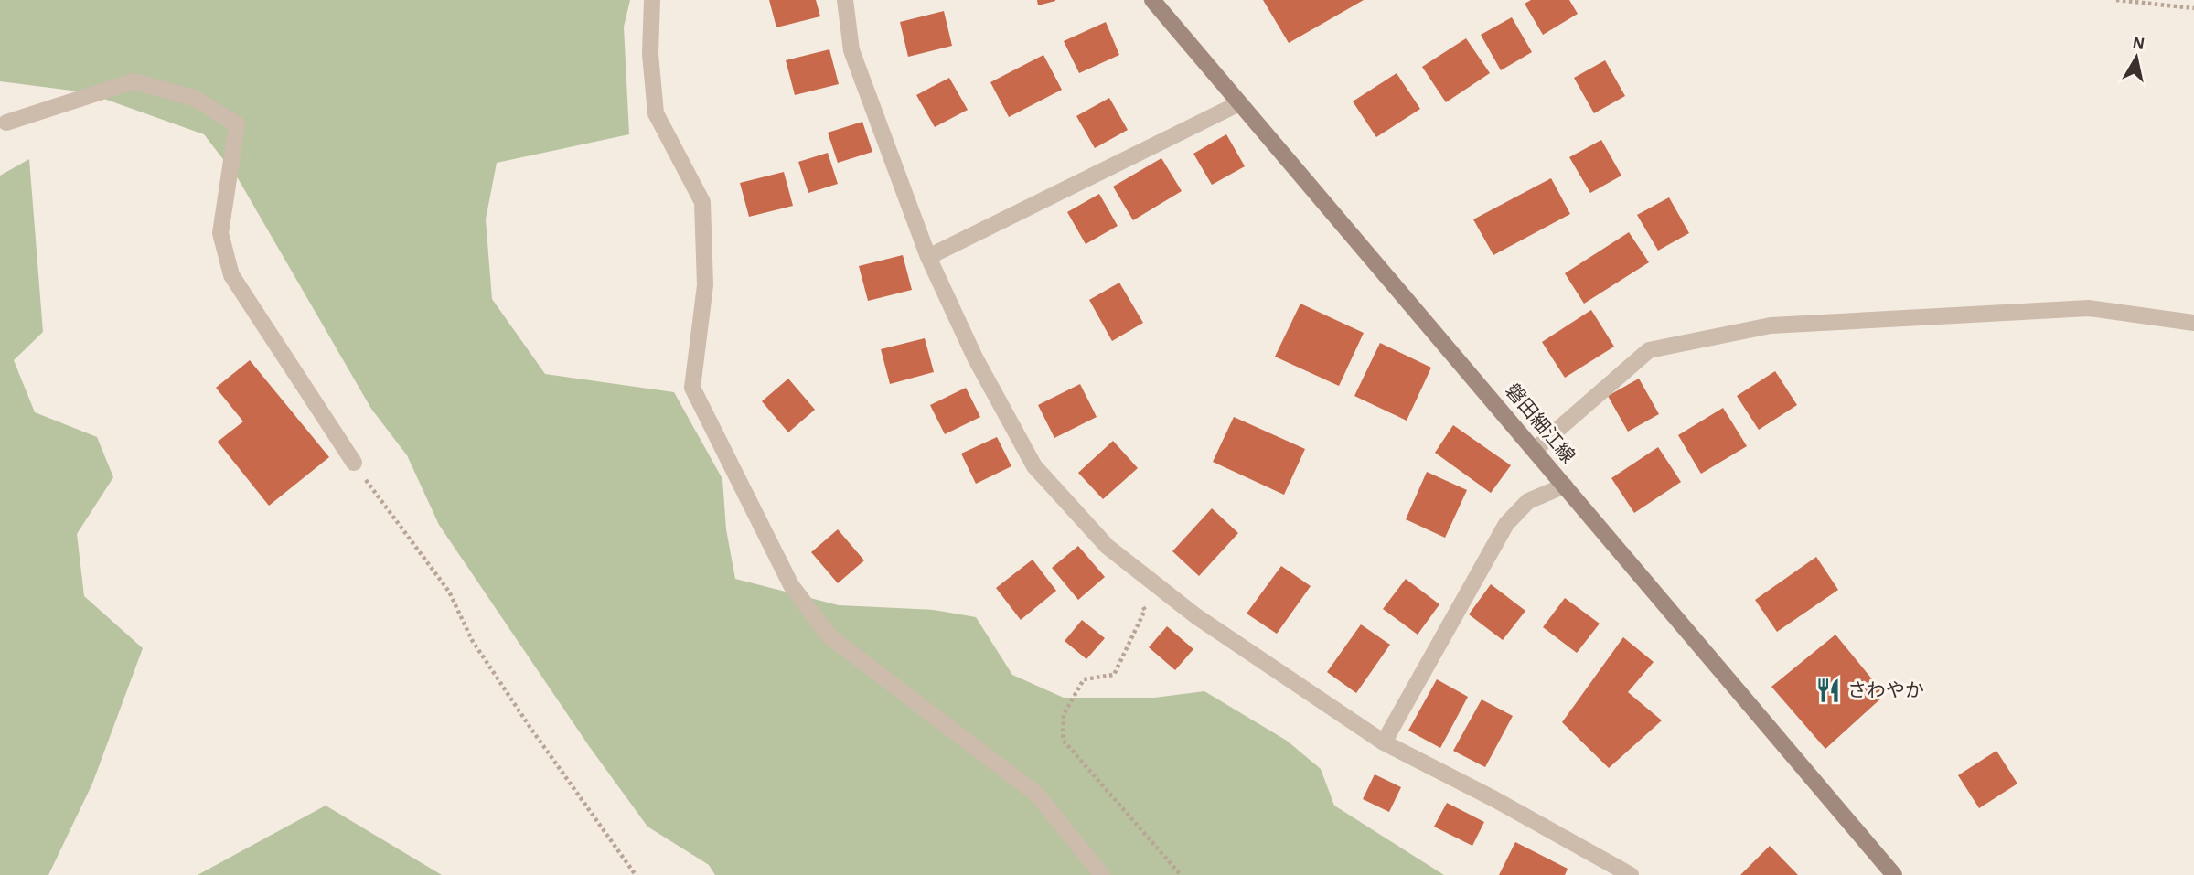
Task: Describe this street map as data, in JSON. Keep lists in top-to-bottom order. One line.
{"streets":{"main road":["磐田細江線"]},"places":{"restaurant":["さわやか"]},"north":"top"}
